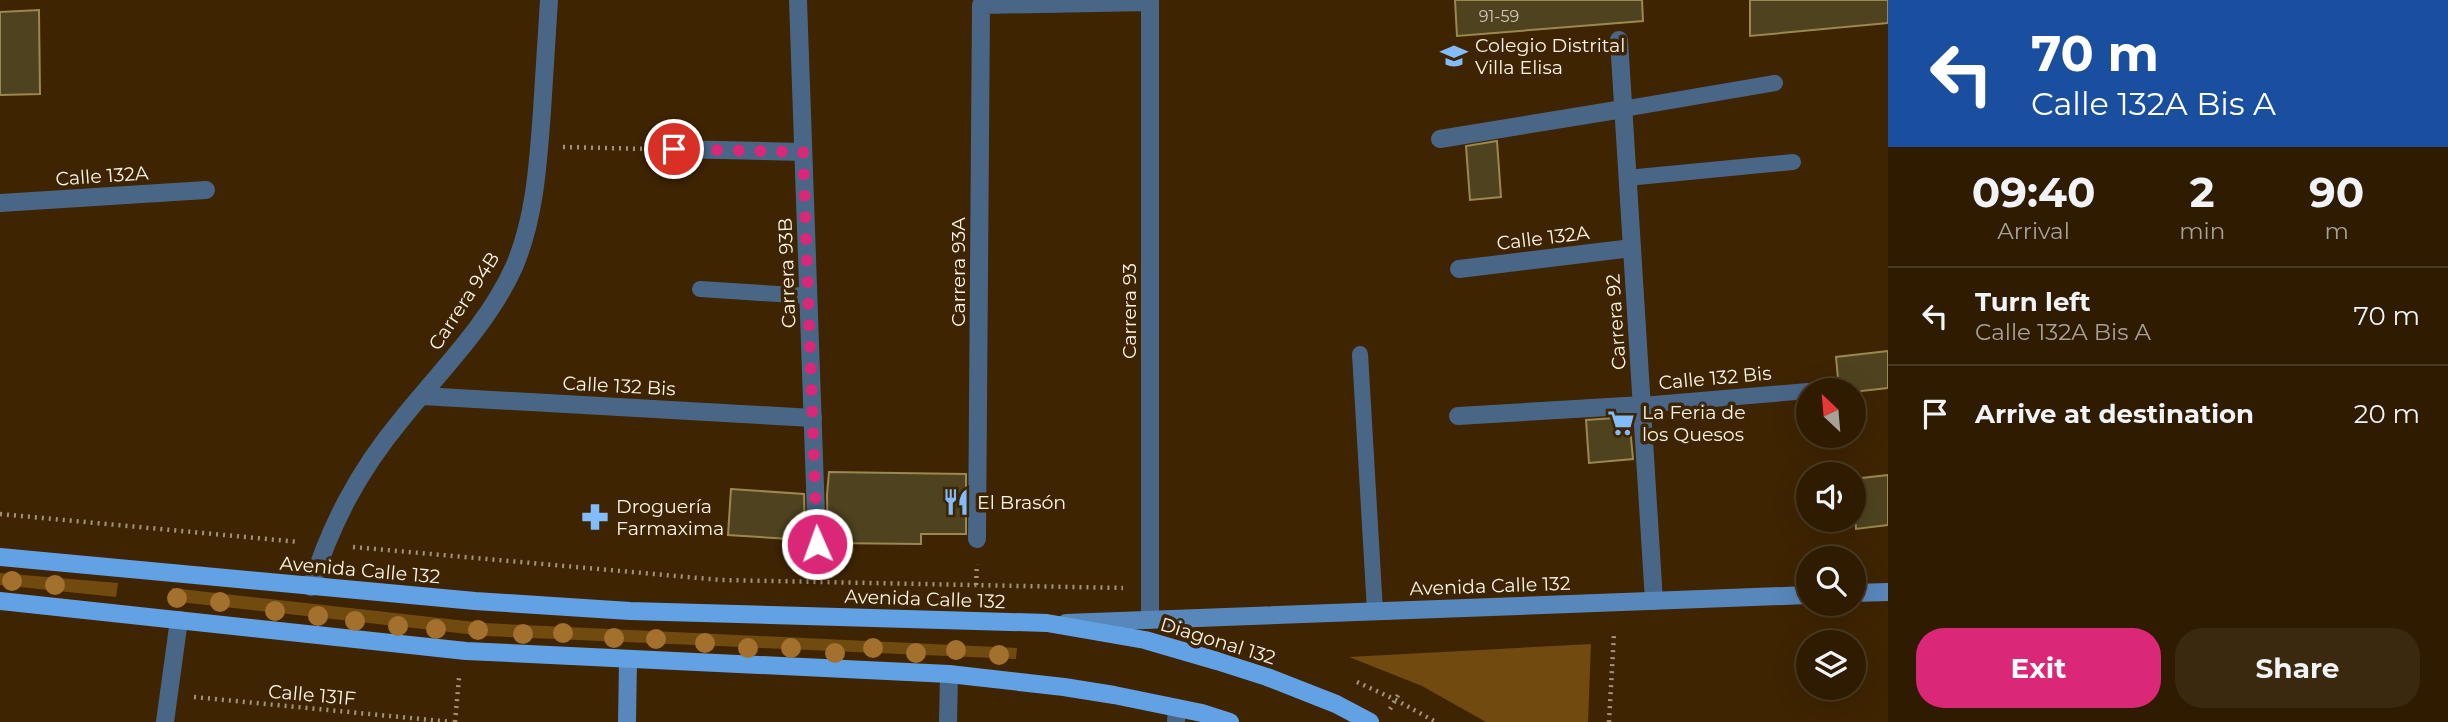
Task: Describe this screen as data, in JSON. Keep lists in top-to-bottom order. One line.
{"streets":{"main road":["Avenida Calle 132","Diagonal 132"],"street":["Calle 132A","Carrera 93A","Carrera 93B","Carrera 94B","Carrera 93","Carrera 92","Calle 132 Bis"],"path":["Calle 131F"]},"crossings":[["Calle 132A","Carrera 92"],["Carrera 93A","Carrera 93"],["Carrera 93B","Calle 132 Bis"],["Carrera 94B","Calle 132 Bis"],["Carrera 94B","Avenida Calle 132"],["Carrera 93","Avenida Calle 132"],["Carrera 92","Calle 132 Bis"],["Carrera 92","Avenida Calle 132"],["Avenida Calle 132","Diagonal 132"]],"places":{"school or university":["Colegio Distrital Villa Elisa"],"supermarket":["La Feria de los Quesos"],"restaurant":["El Brasón"],"pharmacy":["Droguería Farmaxima"]},"house_numbers":["91-59"],"north":"top left","page":{"turn":["70 m","Calle 132A Bis A"],"eta":["09:40","Arrival","2","min","90","m"],"list":[{"name":"Turn left","note":"Calle 132A Bis A","value":"70 m"},{"name":"Arrive at destination","value":"20 m"}],"buttons":["Exit","Share"]}}
